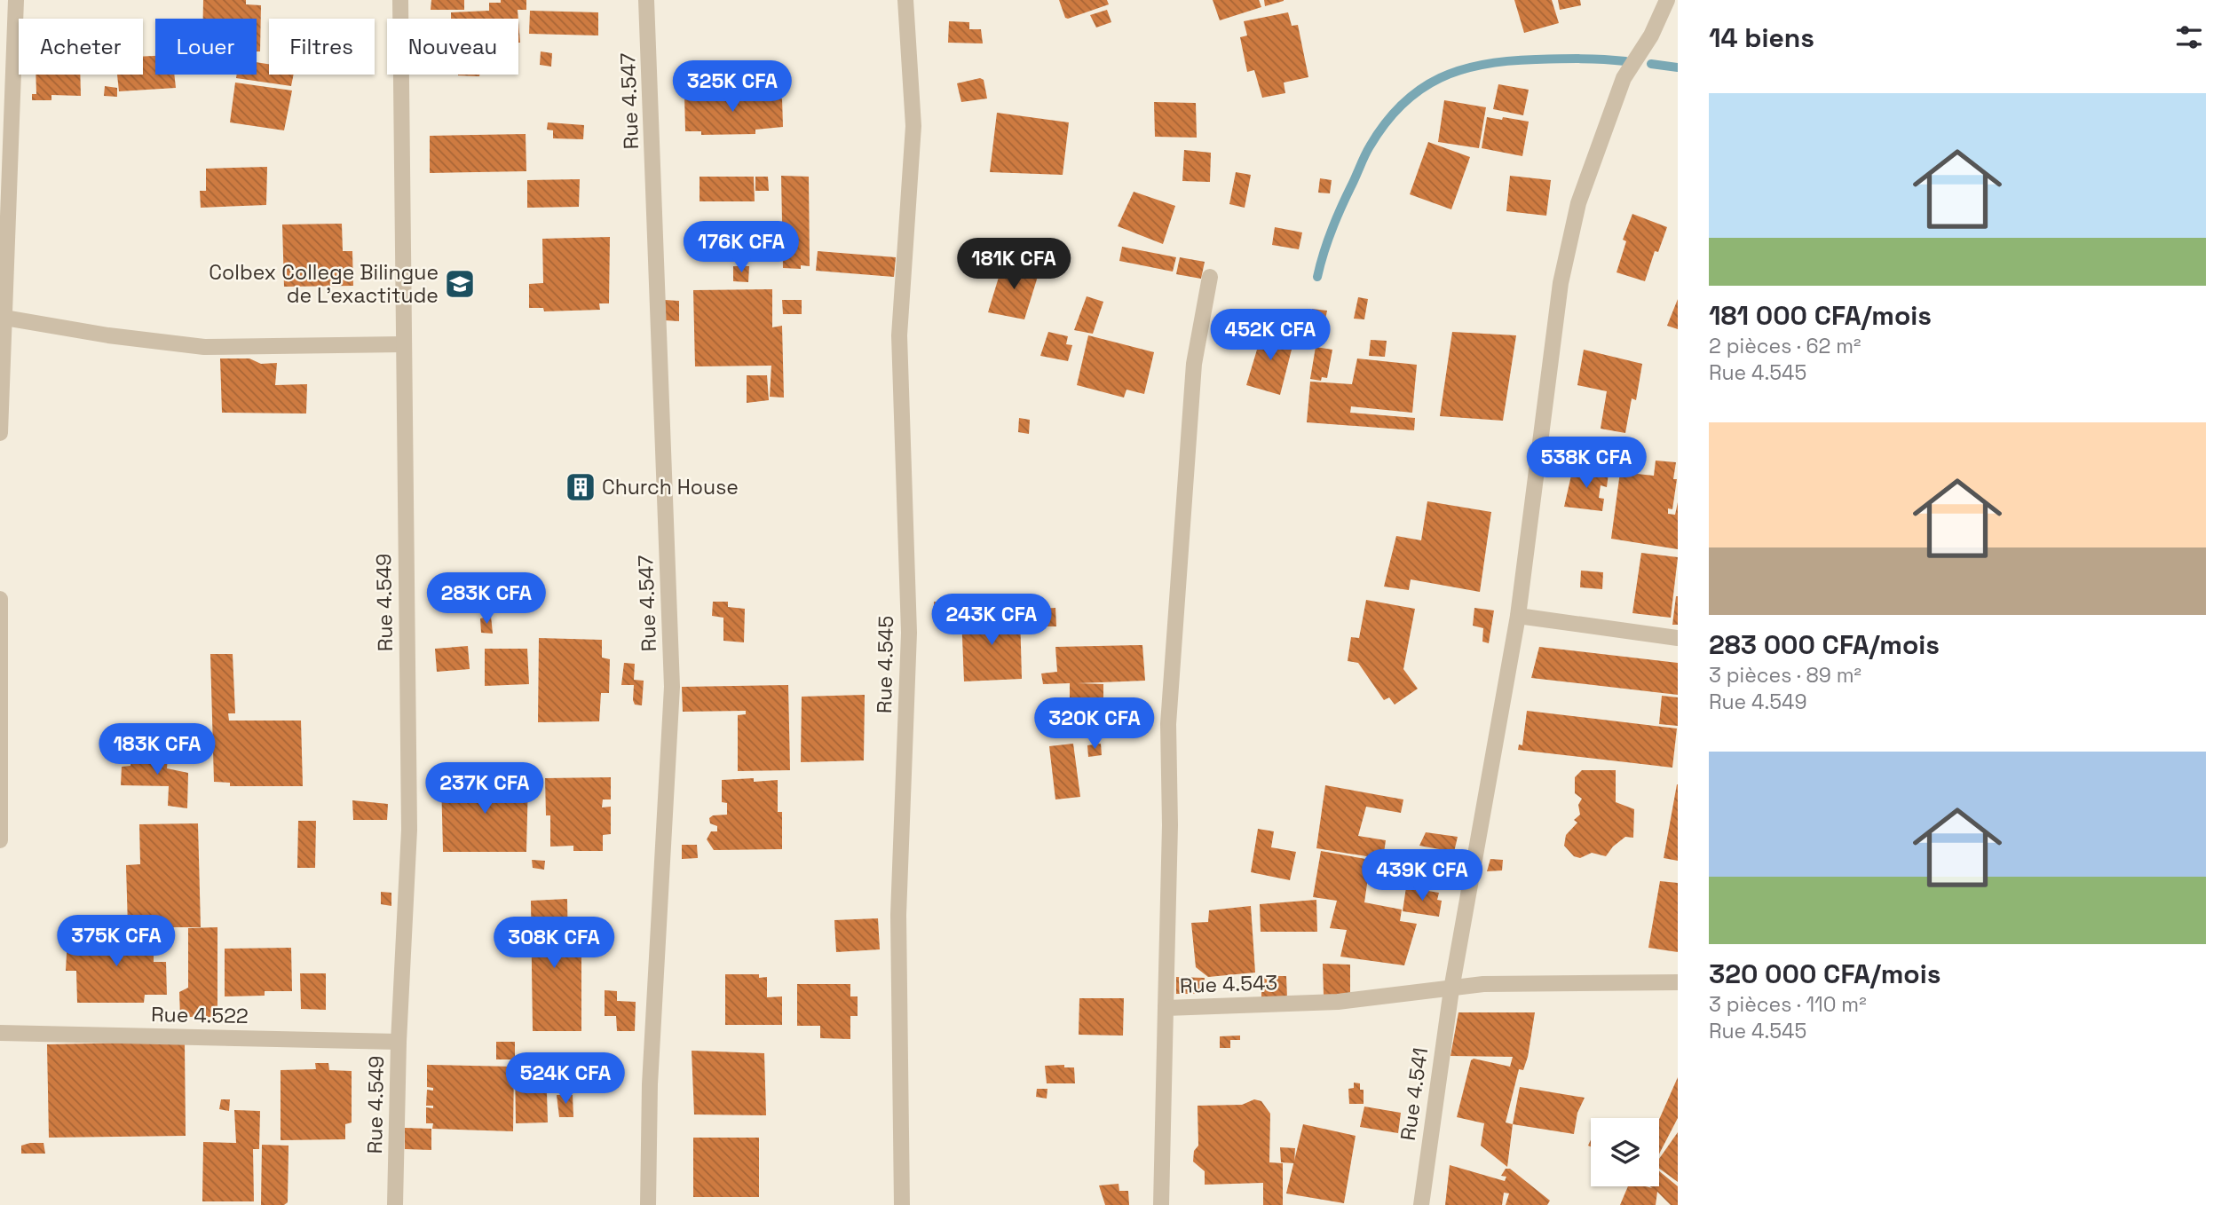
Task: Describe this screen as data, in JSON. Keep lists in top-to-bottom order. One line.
{"streets":{"street":["Rue 4.547","Rue 4.549","Rue 4.545","Rue 4.543","Rue 4.522","Rue 4.541"]},"crossings":[["Rue 4.549","Rue 4.522"],["Rue 4.543","Rue 4.541"]],"places":{"school or university":["Colbex College Bilingue de L'exactitude"],"building":["Church House"]},"page":{"heading":"14 biens","chip":["Acheter","Louer","Filtres","Nouveau"],"price":["325K CFA","176K CFA","181K CFA","452K CFA","538K CFA","283K CFA","243K CFA","320K CFA","183K CFA","237K CFA","439K CFA","375K CFA","308K CFA","524K CFA"],"list":[{"name":"181 000 CFA/mois","note":"2 pièces · 62 m² · Rue 4.545"},{"name":"283 000 CFA/mois","note":"3 pièces · 89 m² · Rue 4.549"},{"name":"320 000 CFA/mois","note":"3 pièces · 110 m² · Rue 4.545"}]}}
